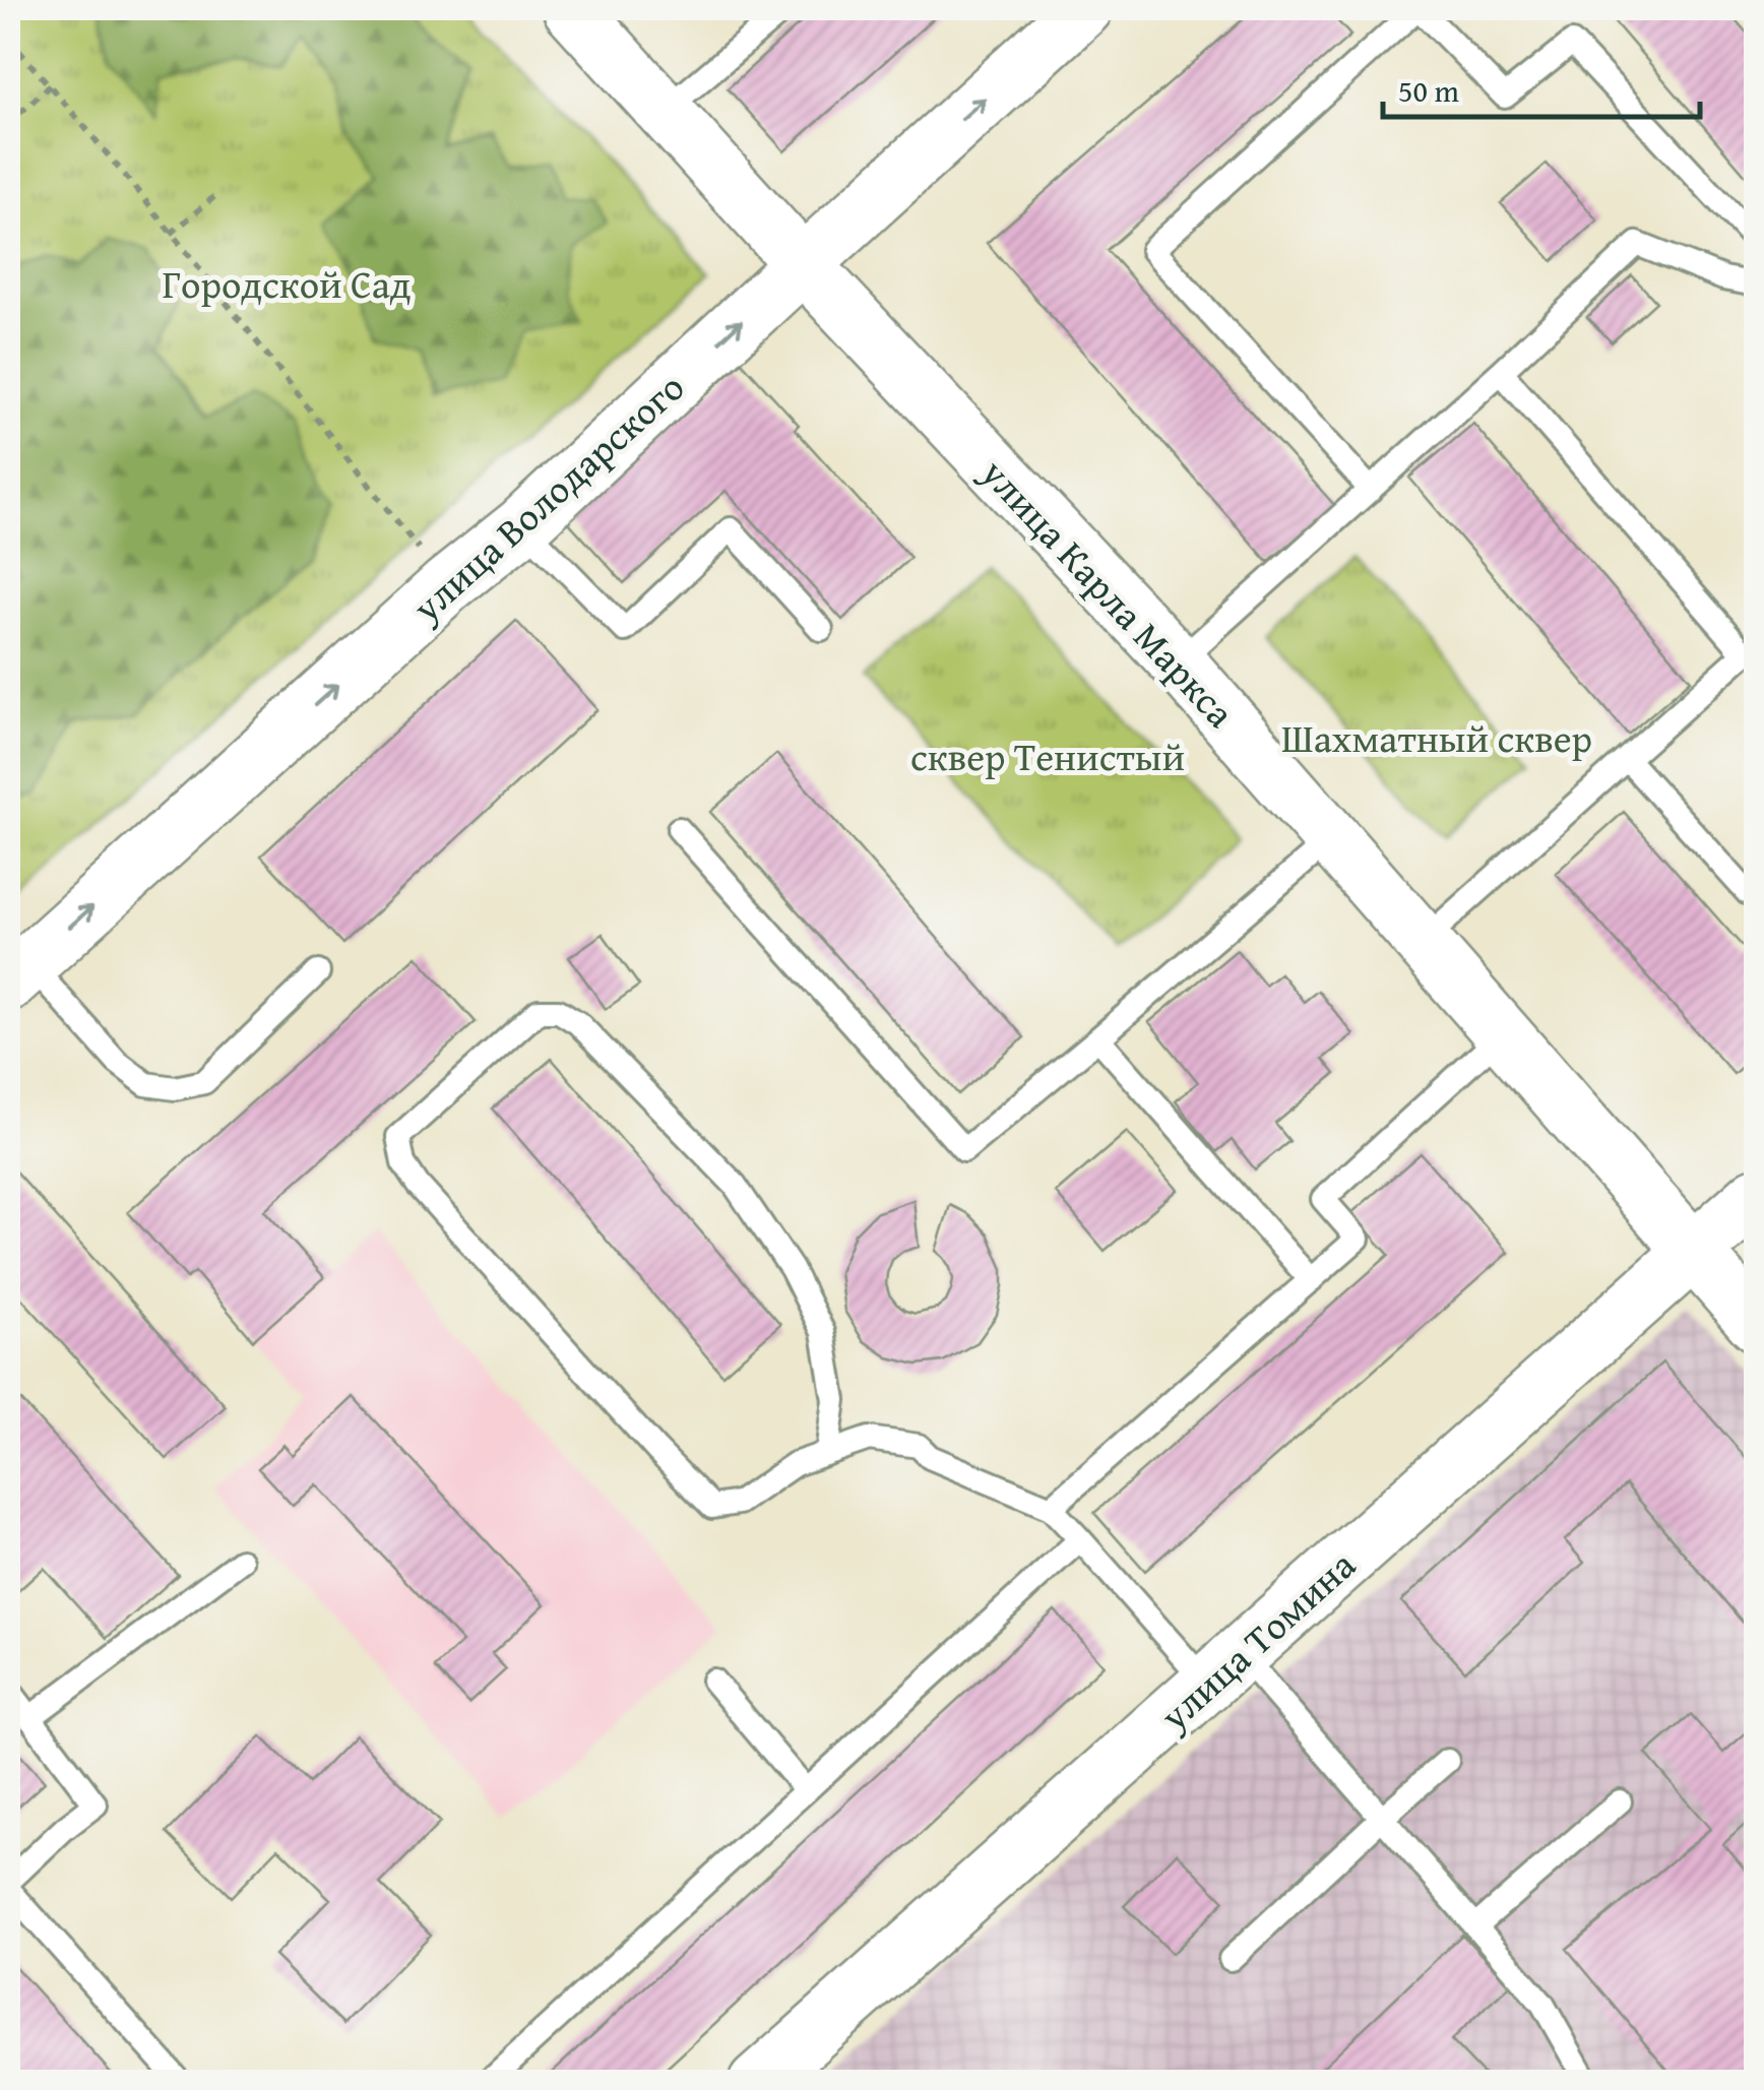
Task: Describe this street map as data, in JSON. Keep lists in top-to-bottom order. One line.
{"streets":{"street":["улица Володарского","улица Карла Маркса","улица Томина"]},"crossings":[["улица Володарского","улица Карла Маркса"],["улица Карла Маркса","улица Томина"]],"one_way":["улица Володарского"],"parks":["Городской Сад","Шахматный сквер","сквер Тенистый"],"scale_bar":"50 m"}
